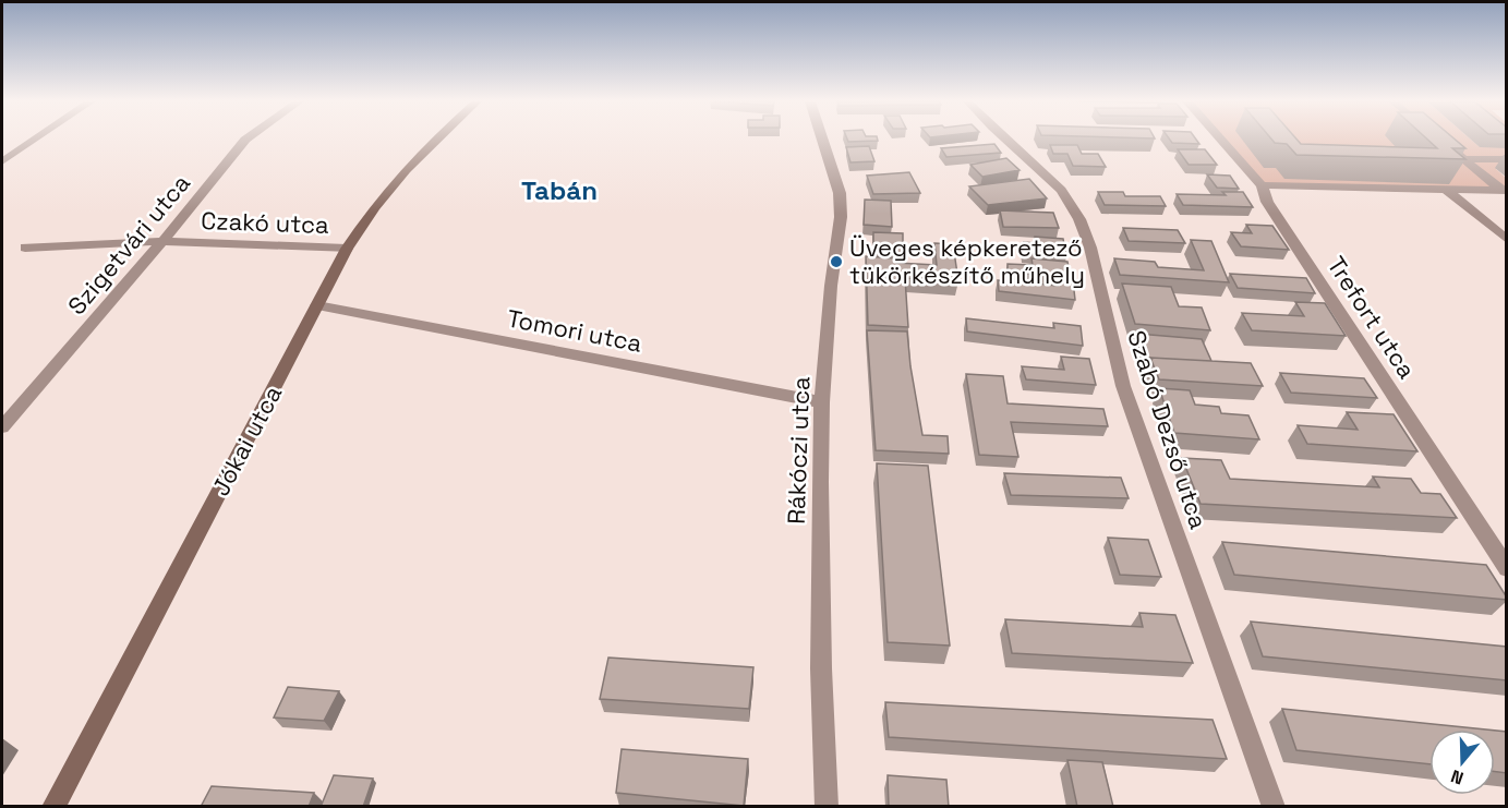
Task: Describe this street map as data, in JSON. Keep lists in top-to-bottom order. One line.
{"streets":{"main road":["Jókai utca"],"street":["Czakó utca","Szigetvári utca","Trefort utca","Tomori utca","Szabó Dezső utca","Rákóczi utca"]},"crossings":[["Czakó utca","Szigetvári utca"],["Czakó utca","Jókai utca"],["Tomori utca","Jókai utca"],["Tomori utca","Rákóczi utca"]],"districts":["Tabán"],"places":["Üveges képkeretező tükörkészítő műhely"],"north":"bottom"}
